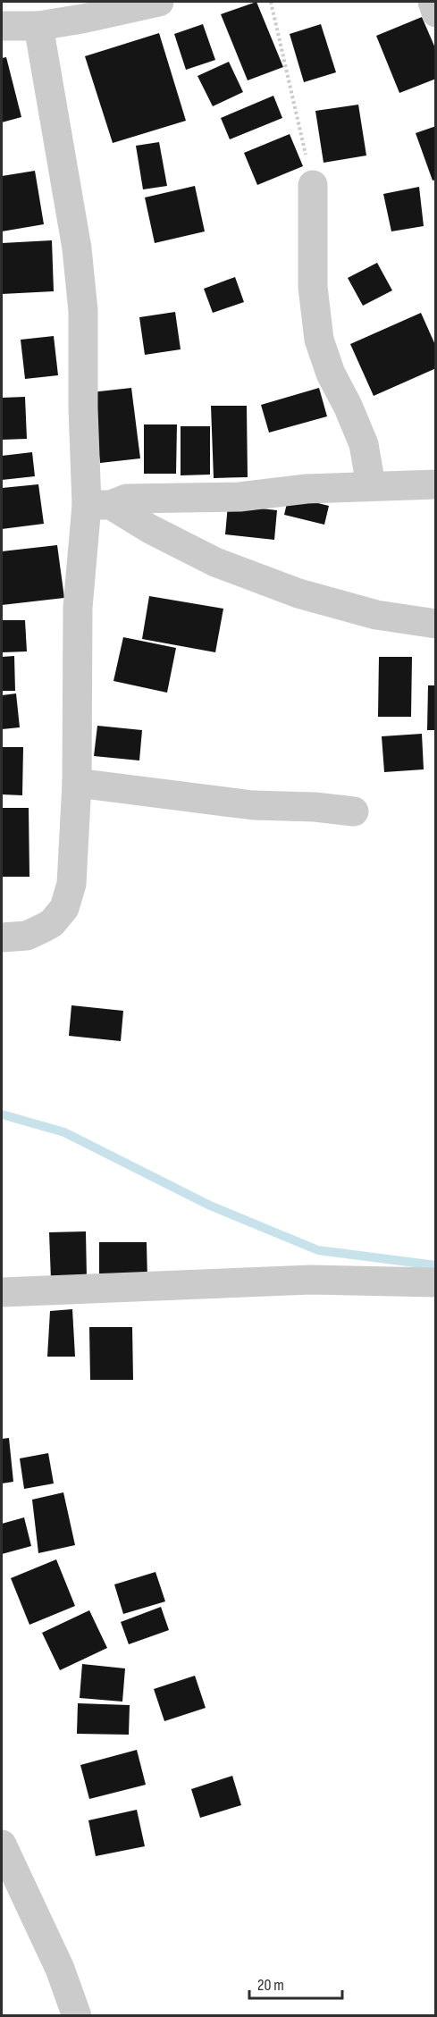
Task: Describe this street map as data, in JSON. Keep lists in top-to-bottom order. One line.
{"scale_bar":"20 m"}
